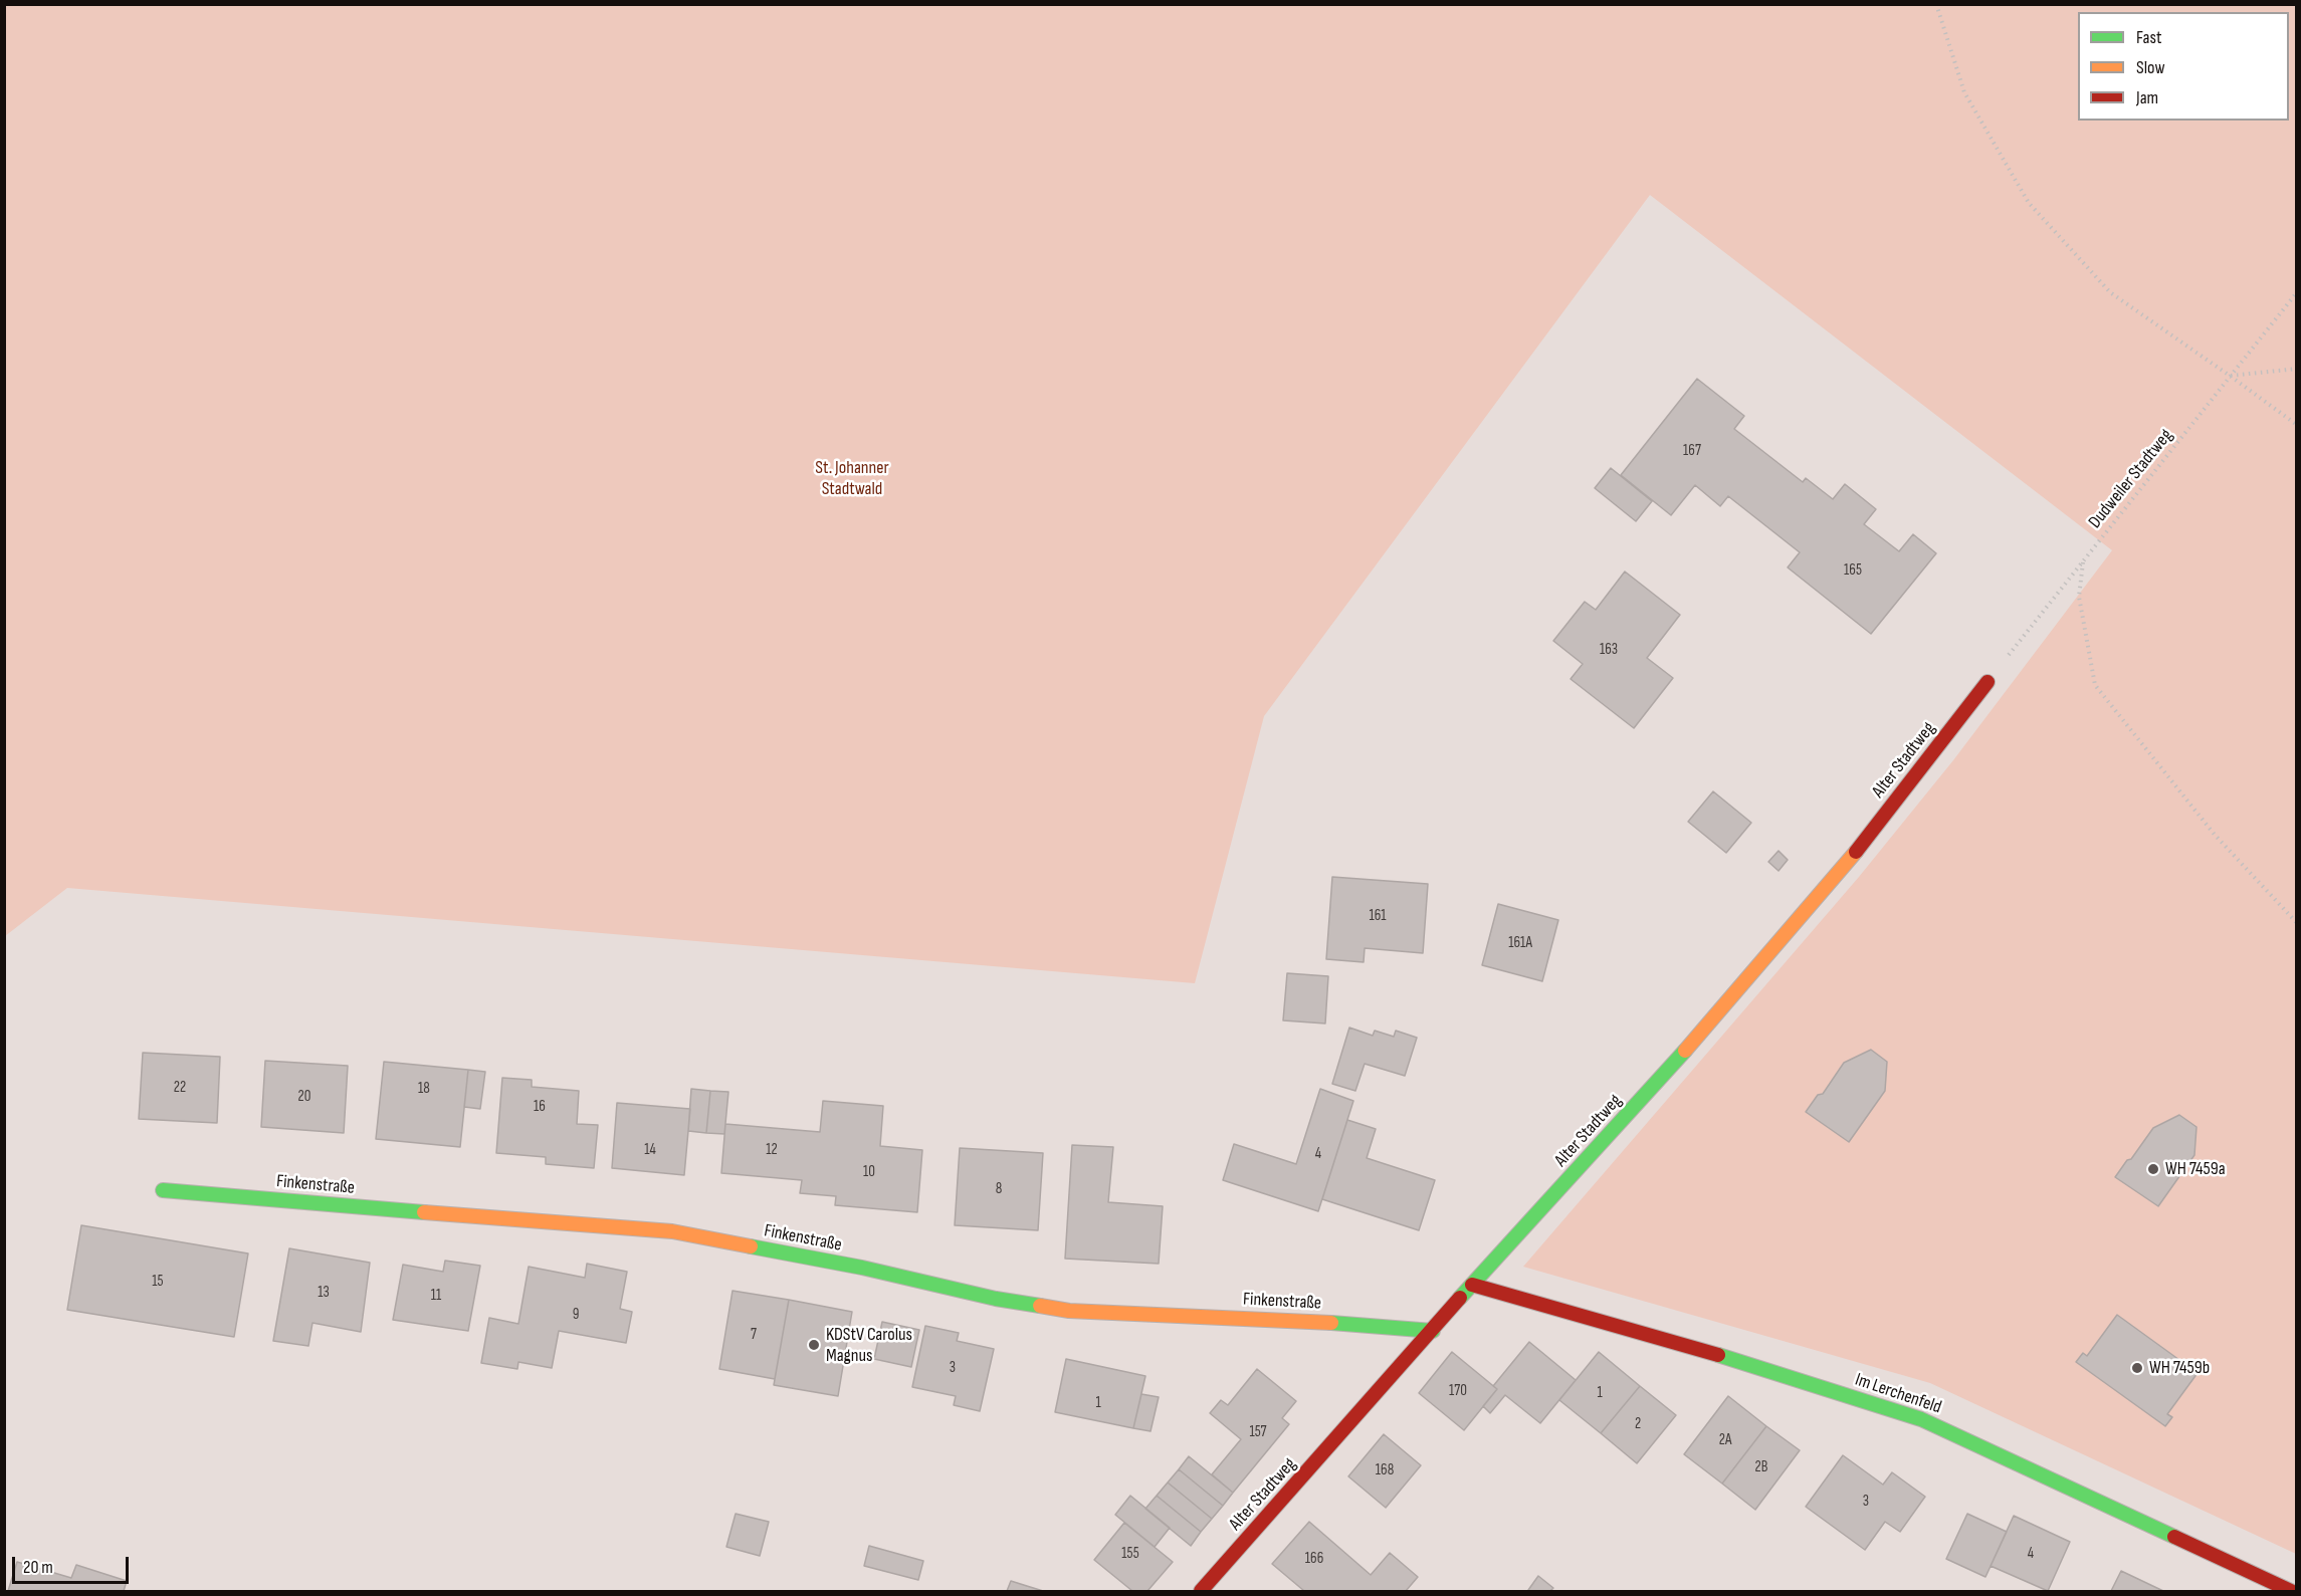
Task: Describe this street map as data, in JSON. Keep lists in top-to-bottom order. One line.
{"streets":{"street":["Alter Stadtweg","Finkenstraße","Im Lerchenfeld"],"path":["Dudweiler Stadtweg"]},"crossings":[["Dudweiler Stadtweg","Alter Stadtweg"],["Alter Stadtweg","Finkenstraße"],["Alter Stadtweg","Im Lerchenfeld"]],"parks":["St. Johanner Stadtwald"],"places":["WH 7459a","KDStV Carolus Magnus","WH 7459b"],"house_numbers":["167","165","163","161","161A","22","18","20","16","14","12","4","10","8","15","13","11","9","7","3","170","1","1","2","157","2A","2B","168","3","155","4","166"],"legend":["Fast","Slow","Jam"],"scale_bar":"20 m"}
